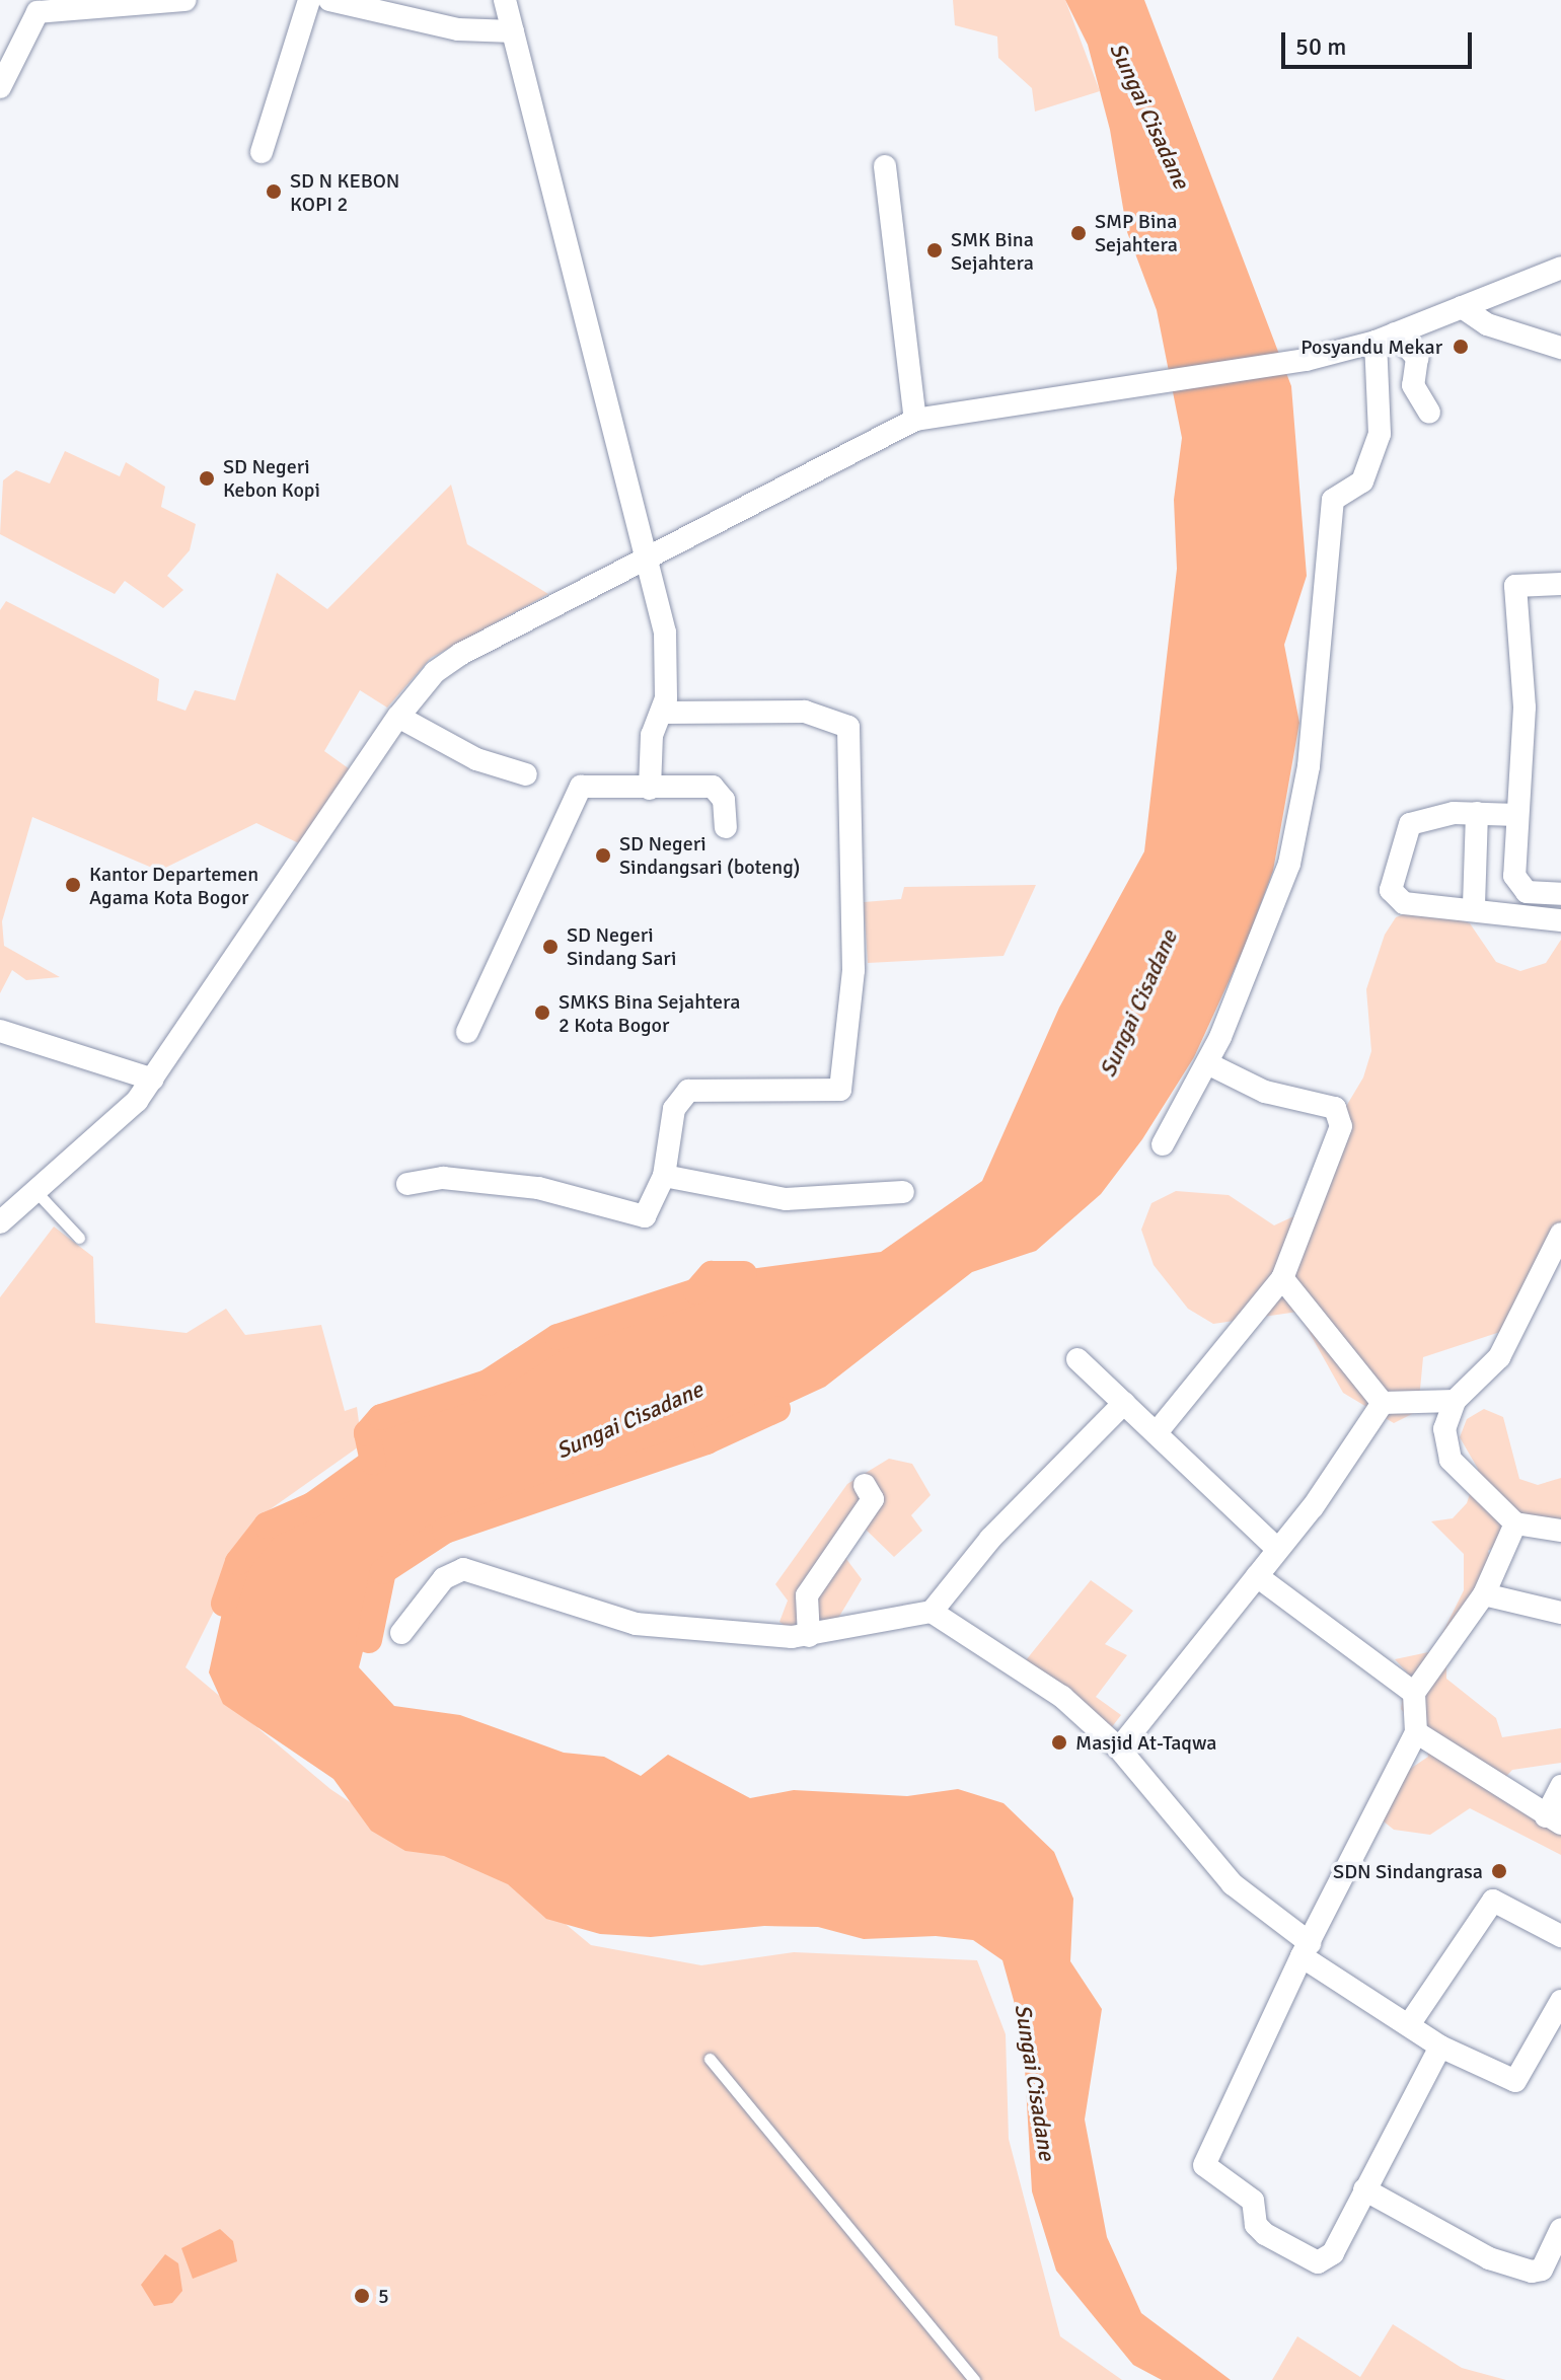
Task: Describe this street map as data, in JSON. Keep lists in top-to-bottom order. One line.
{"water":["Sungai Cisadane"],"places":["SD N KEBON KOPI 2","SMP Bina Sejahtera","SMK Bina Sejahtera","Posyandu Mekar","SD Negeri Kebon Kopi","SD Negeri Sindangsari (boteng)","Kantor Departemen Agama Kota Bogor","SD Negeri Sindang Sari","SMKS Bina Sejahtera 2 Kota Bogor","Masjid At-Taqwa","SDN Sindangrasa","5"],"scale_bar":"50 m"}
